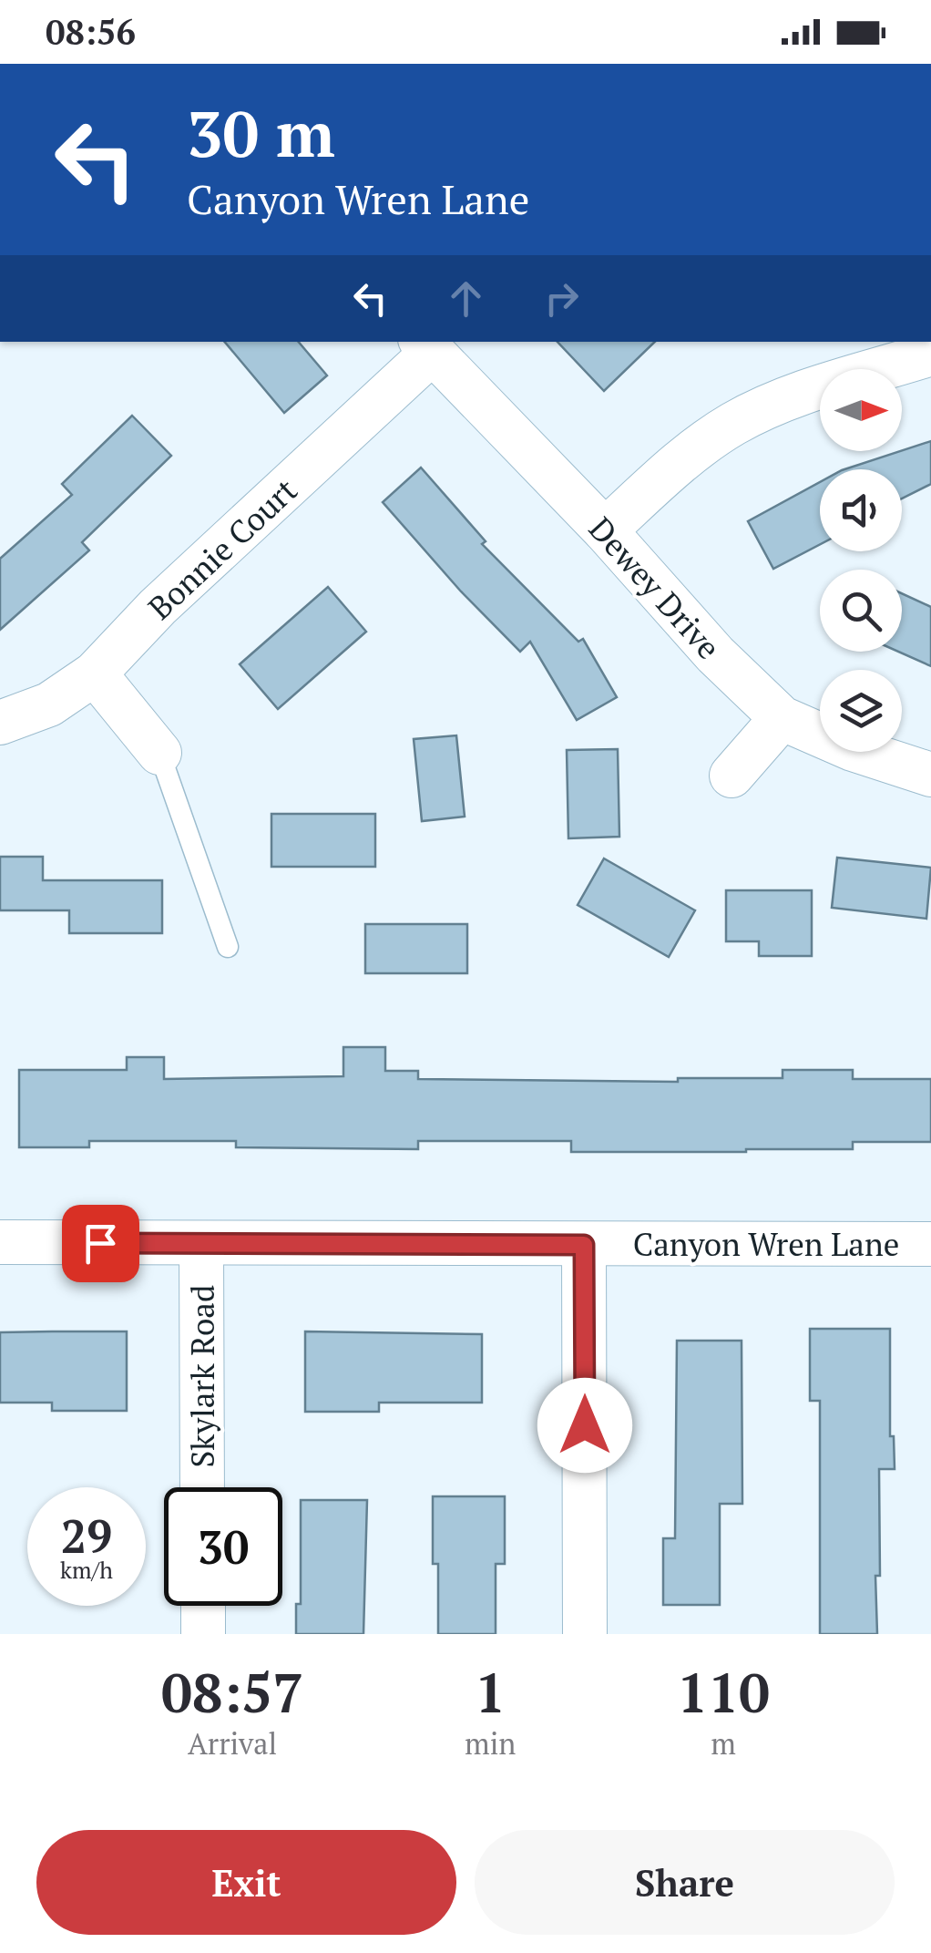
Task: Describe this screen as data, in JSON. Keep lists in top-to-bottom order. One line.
{"streets":{"street":["Bonnie Court","Dewey Drive","Canyon Wren Lane","Skylark Road"]},"crossings":[["Bonnie Court","Dewey Drive"],["Canyon Wren Lane","Skylark Road"]],"north":"right","page":{"status":"08:56","turn":["30 m","Canyon Wren Lane"],"speed":"29 km/h","limit":"30","eta":["08:57","Arrival","1","min","110","m"],"buttons":["Exit","Share"]}}
